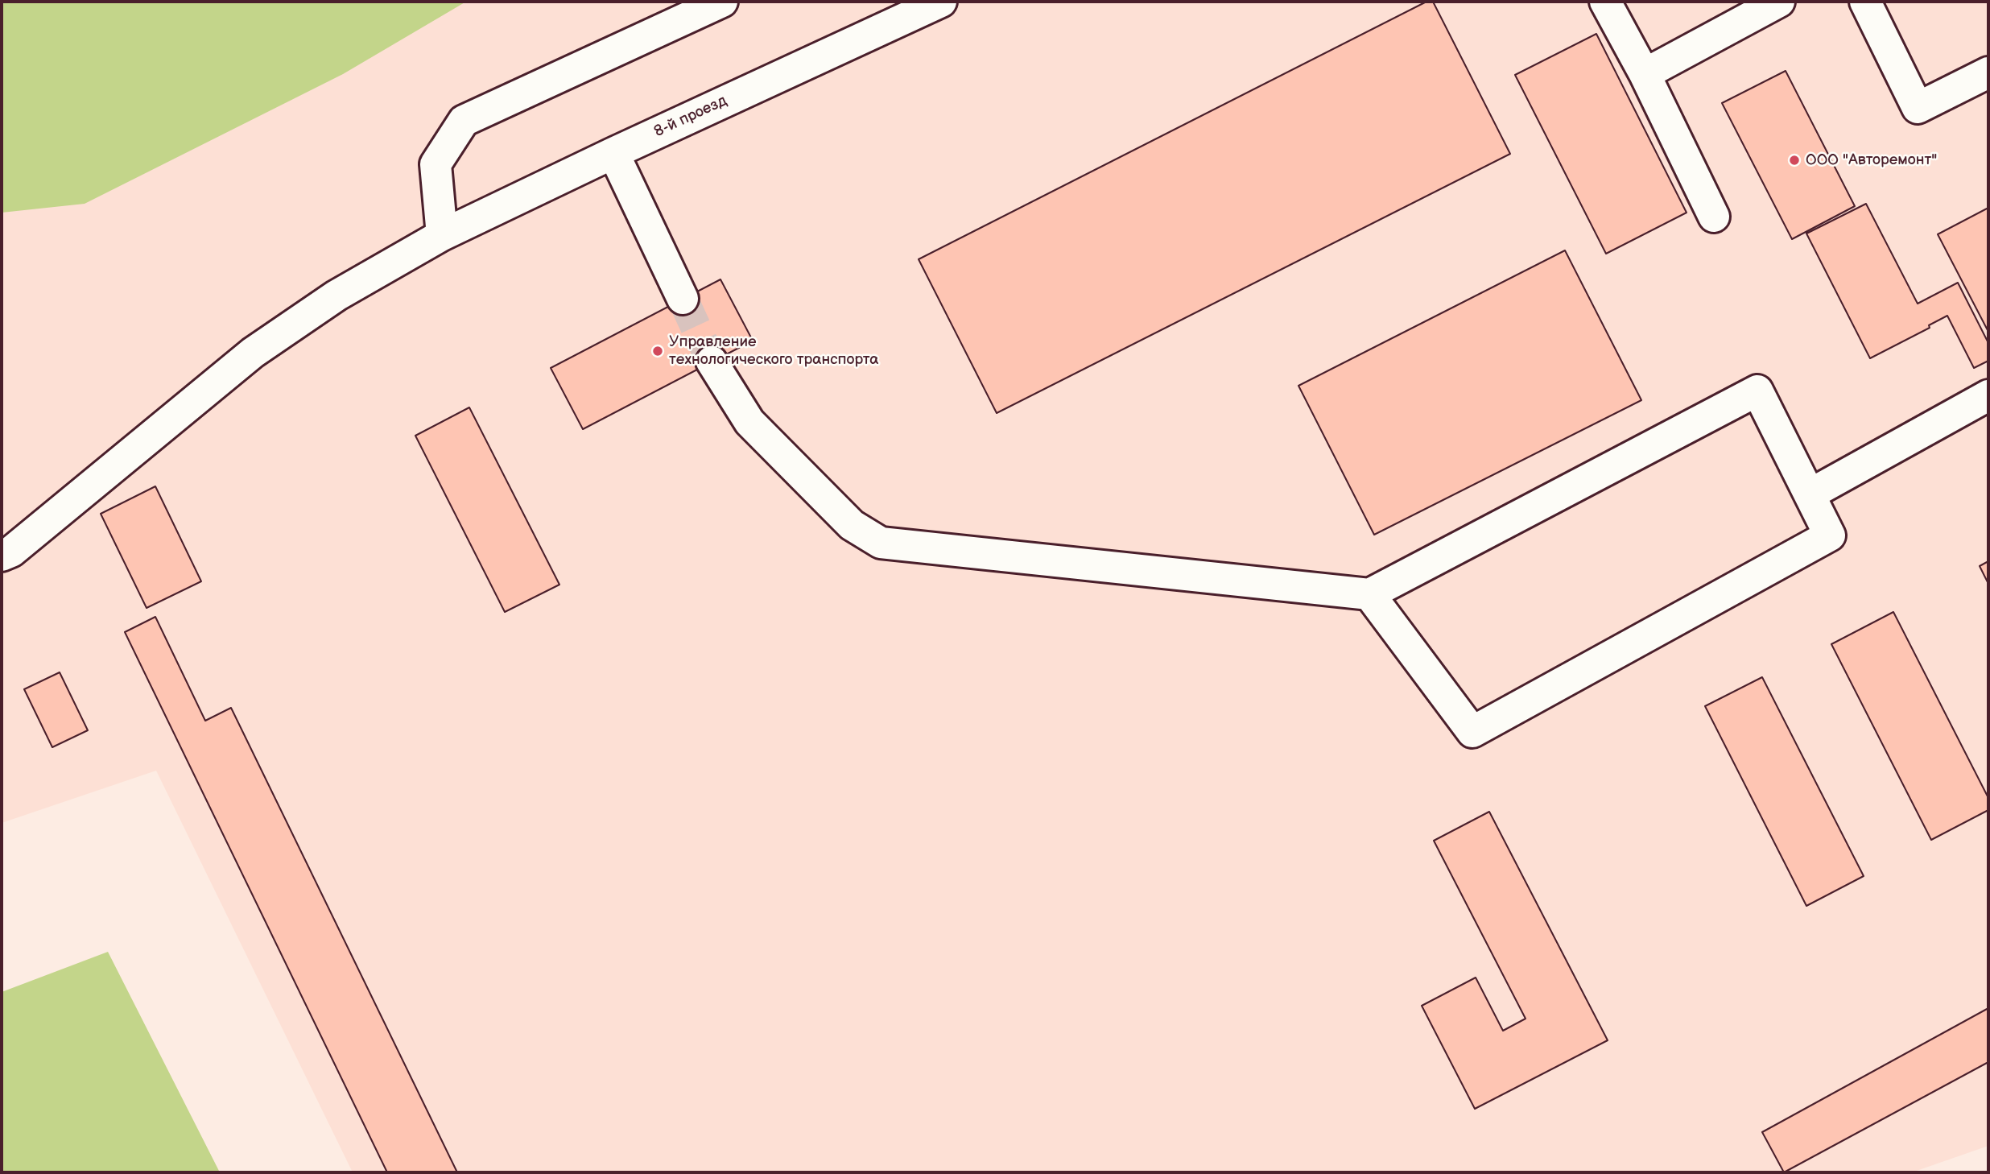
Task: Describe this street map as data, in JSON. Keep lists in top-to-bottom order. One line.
{"streets":{"street":["8-й проезд"]},"places":["ООО \"Авторемонт\"","Управление технологического транспорта"]}
